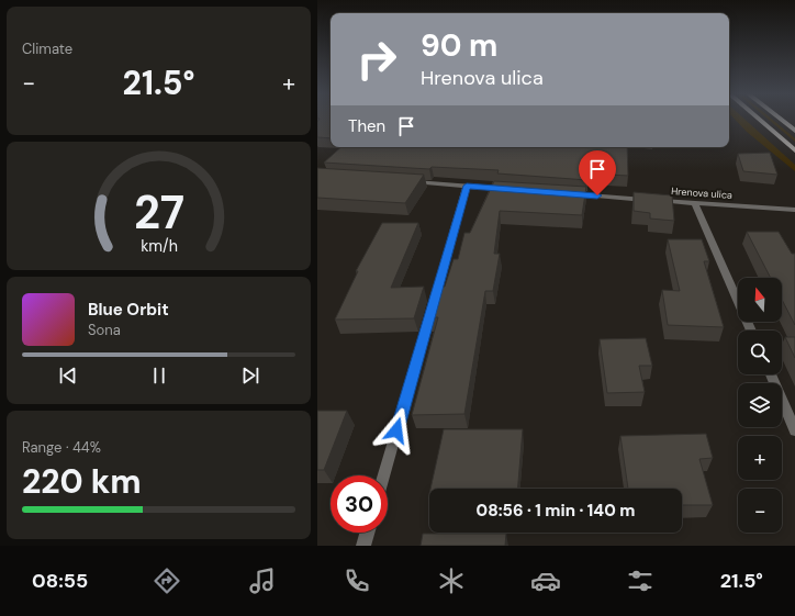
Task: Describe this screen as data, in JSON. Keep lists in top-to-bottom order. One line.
{"streets":{"street":["Hrenova ulica"]},"north":"top","page":{"tile":["Climate",["Range · 44%","220 km"]],"turn":["90 m","Hrenova ulica"],"heat":["−","21.5°","+"],"then":"Then","map_buttons":["+","−"],"song":["Blue Orbit","Sona"],"limit":"30","trip":"08:56 · 1 min · 140 m","tabs":["08:55","21.5°"],"gauge":["27","km/h"]}}
